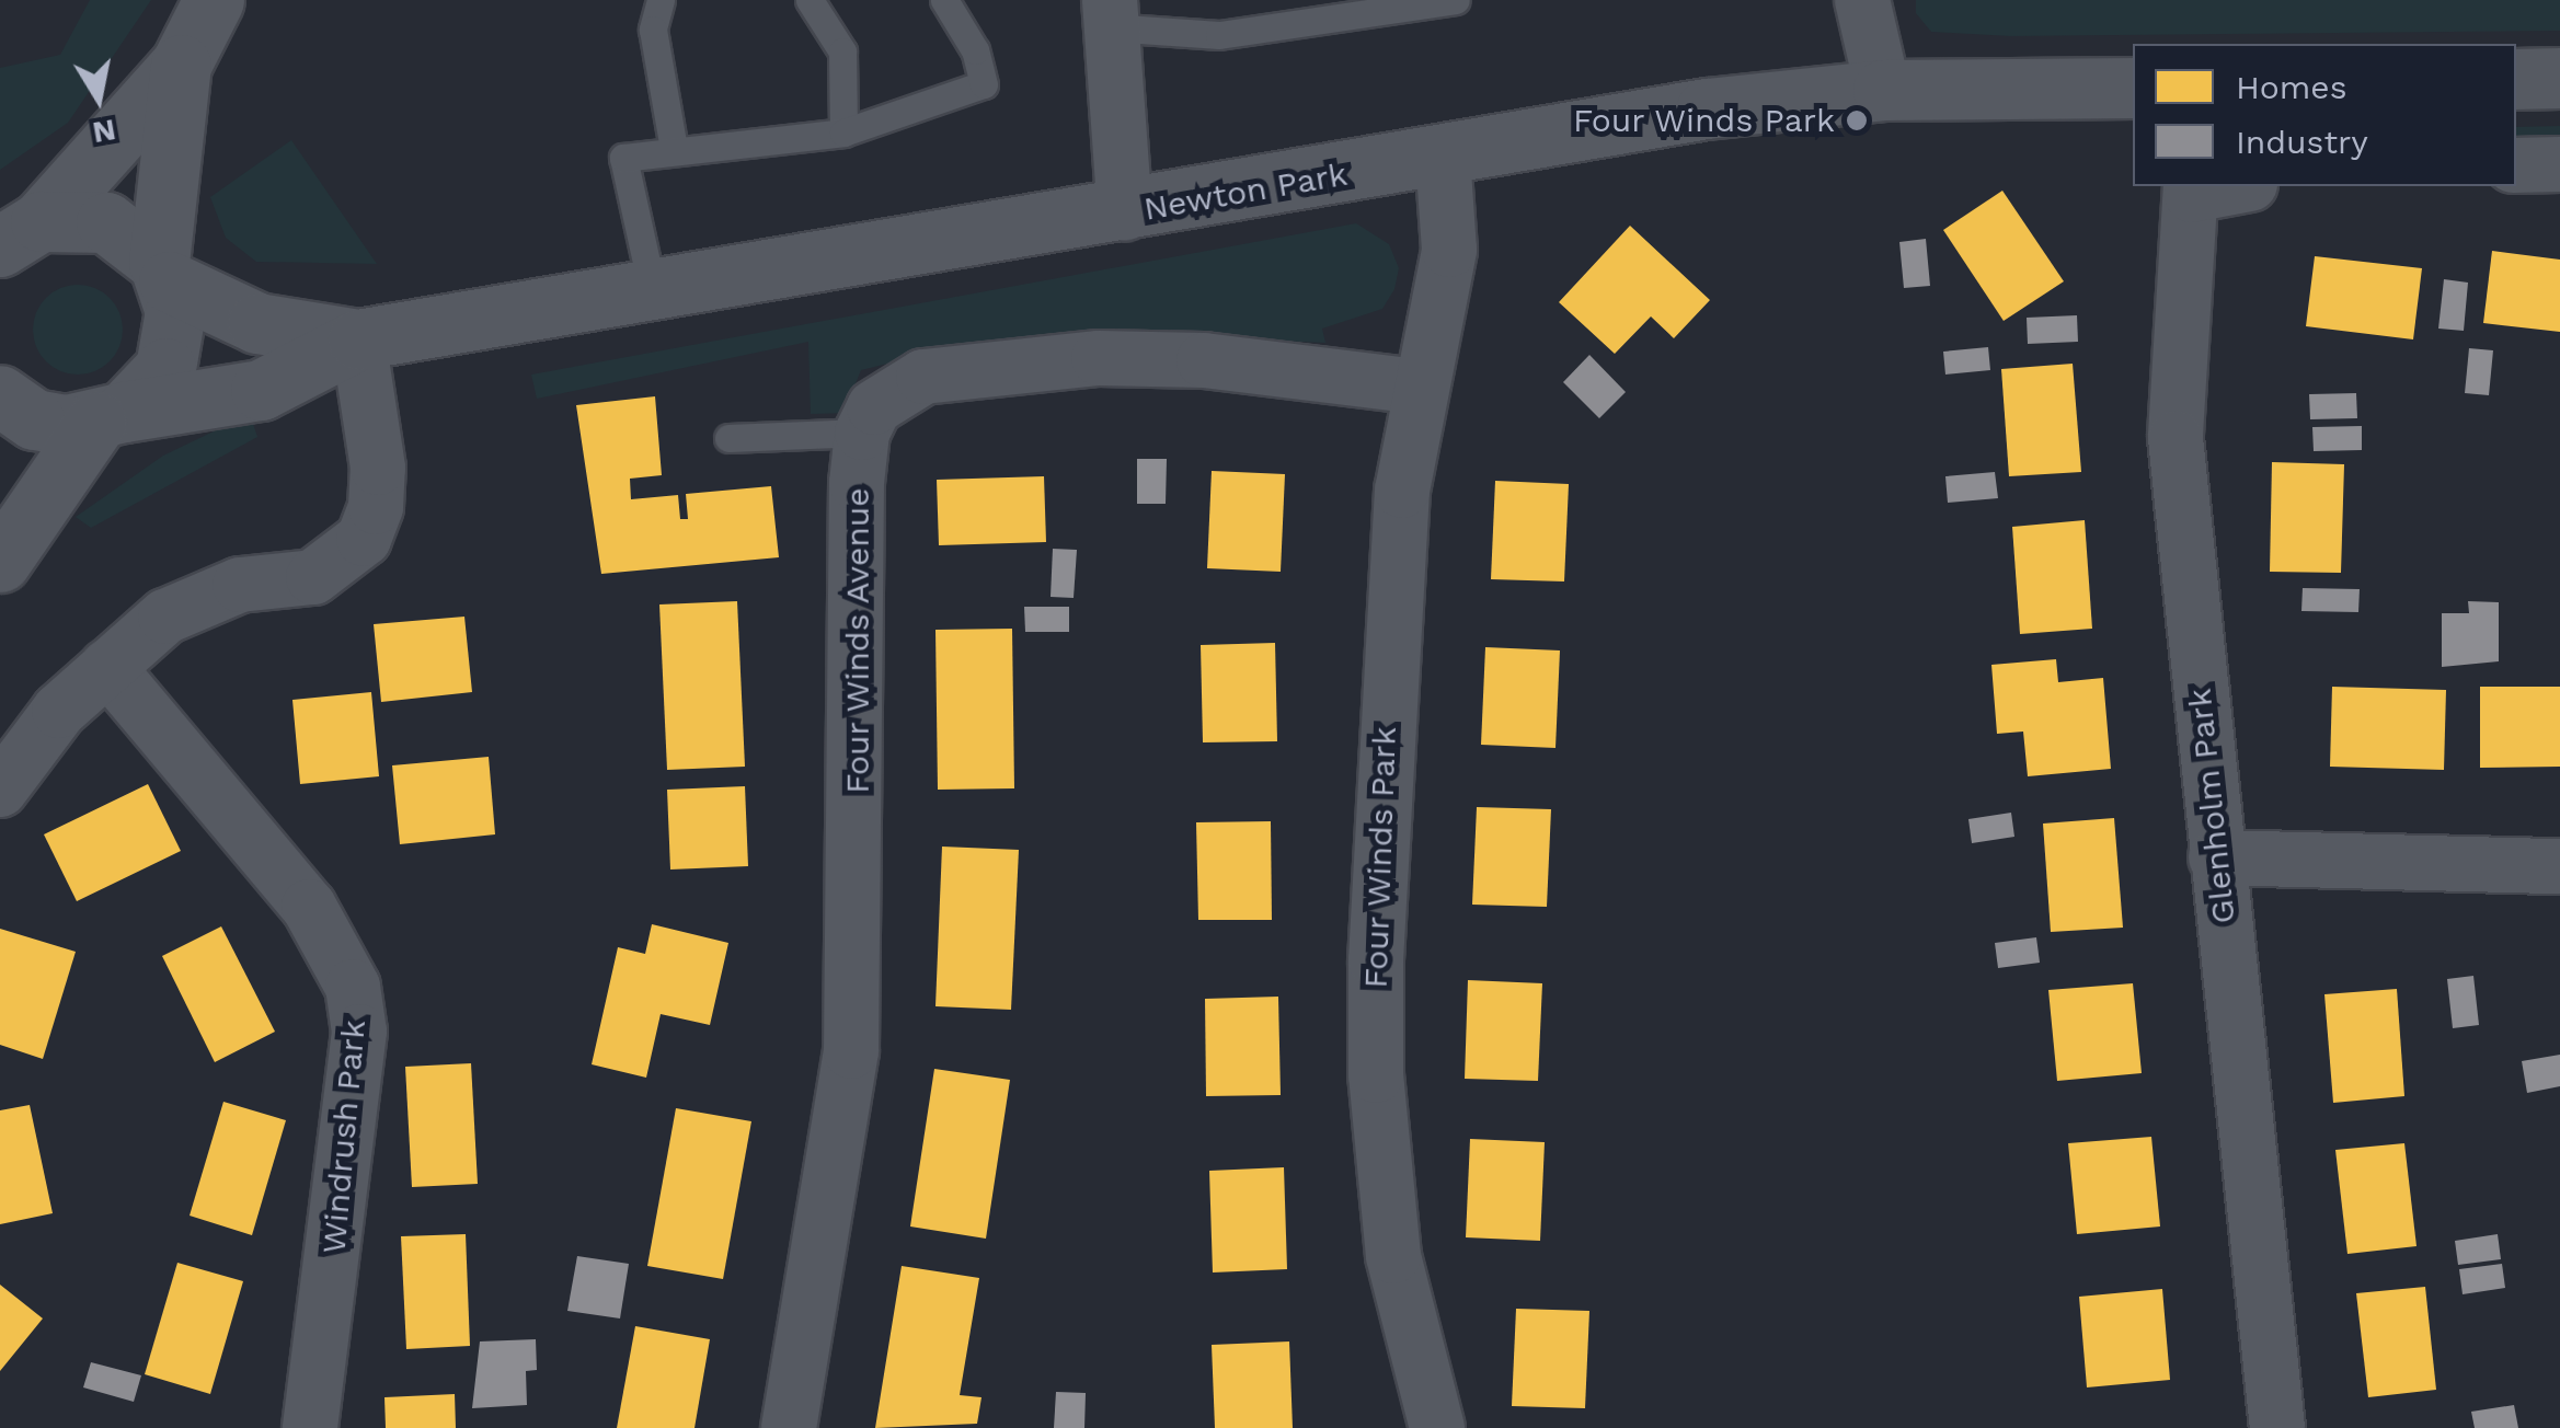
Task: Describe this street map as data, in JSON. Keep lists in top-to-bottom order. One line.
{"streets":{"street":["Newton Park","Four Winds Avenue","Glenholm Park","Four Winds Park","Windrush Park"]},"crossings":[["Newton Park","Four Winds Park"]],"places":["Four Winds Park"],"legend":["Homes","Industry"],"north":"bottom"}
